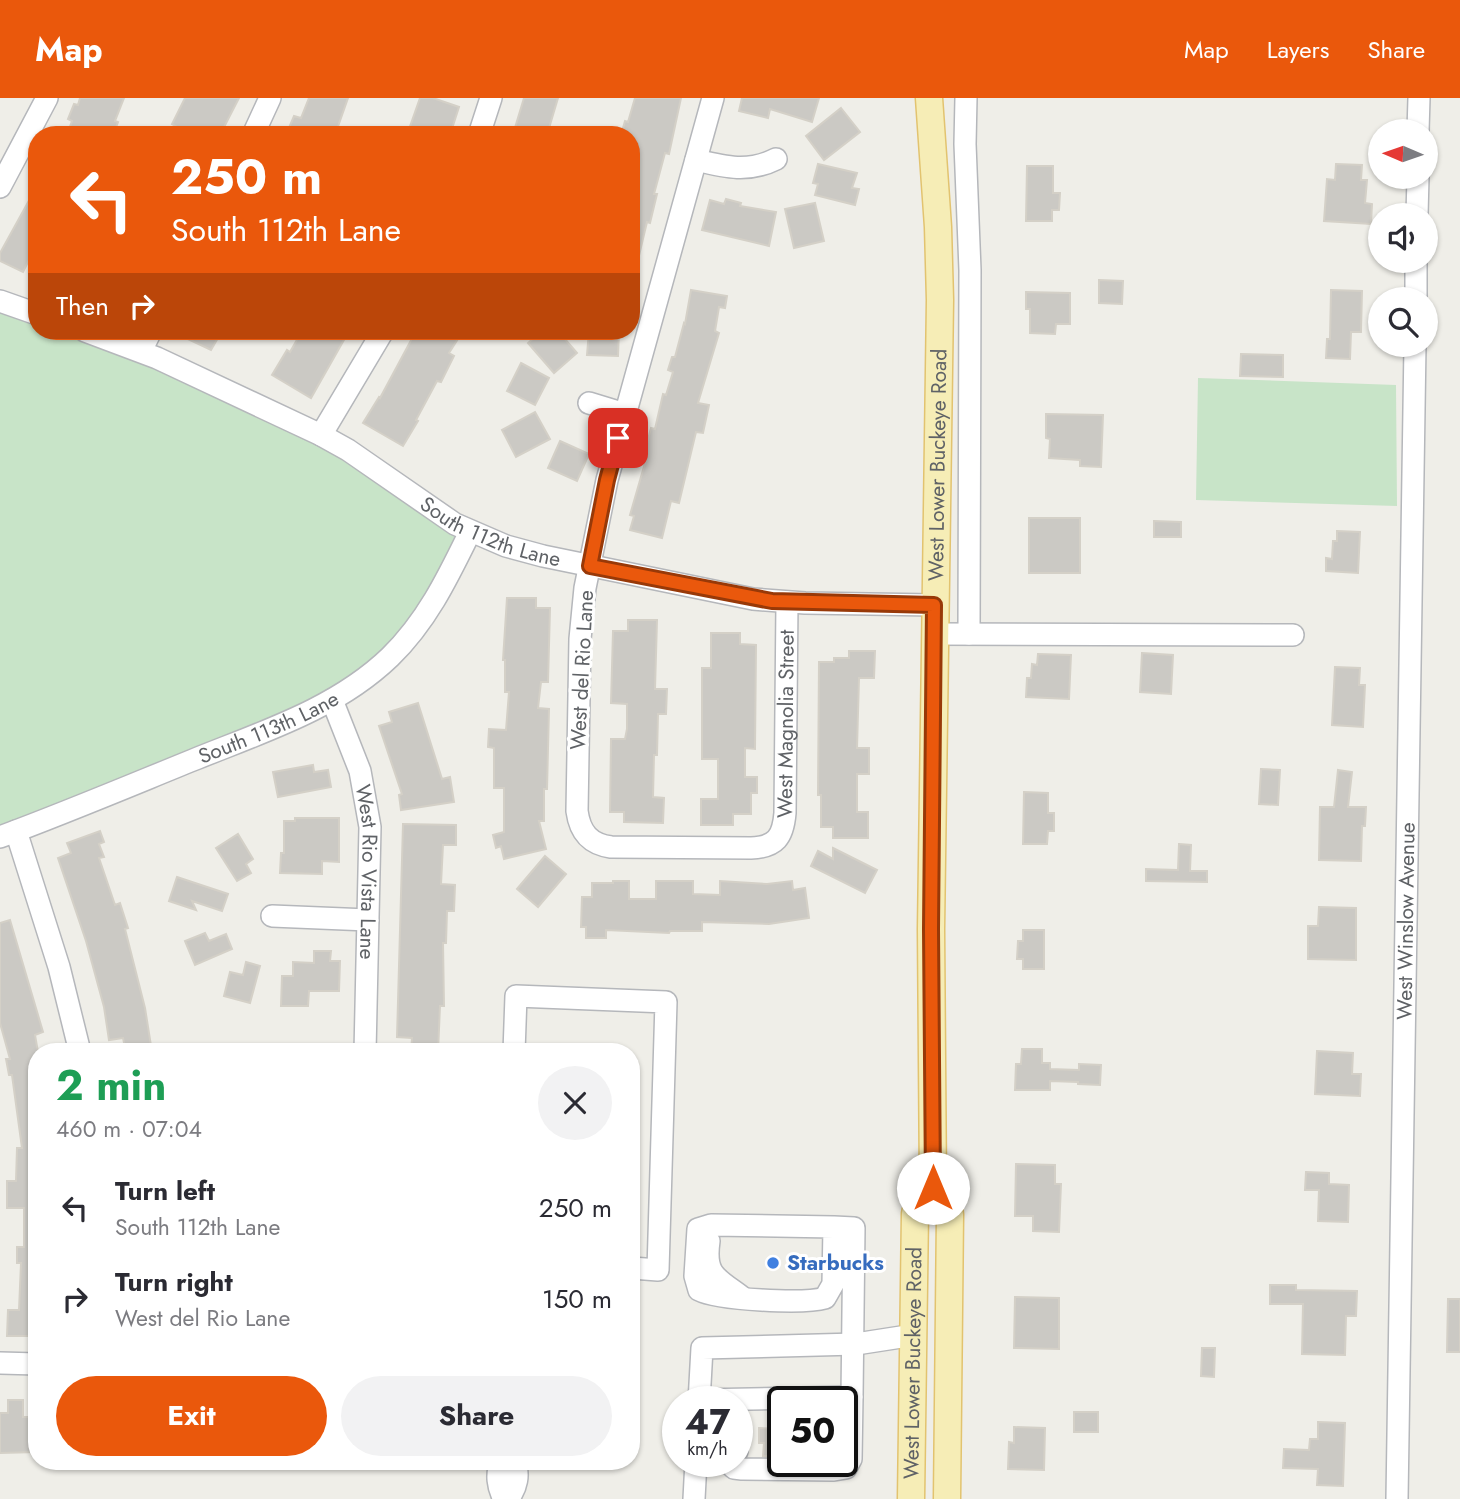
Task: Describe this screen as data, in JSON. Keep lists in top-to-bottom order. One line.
{"streets":{"main road":["West Lower Buckeye Road"],"street":["South 112th Lane","West del Rio Lane","West Magnolia Street","South 113th Lane","West Rio Vista Lane","West Winslow Avenue"]},"crossings":[["West Lower Buckeye Road","South 112th Lane"],["South 112th Lane","West del Rio Lane"],["South 112th Lane","West Magnolia Street"],["South 112th Lane","South 113th Lane"],["West del Rio Lane","West Magnolia Street"],["South 113th Lane","West Rio Vista Lane"]],"places":["Starbucks"],"north":"left","page":{"header":"Map","nav":["Map","Layers","Share"],"turn":["250 m","South 112th Lane"],"then":"Then","heading":["2 min","460 m · 07:04"],"list":[{"name":"Turn left","note":"South 112th Lane","value":"250 m"},{"name":"Turn right","note":"West del Rio Lane","value":"150 m"}],"buttons":["Exit","Share"],"speed":"47 km/h","limit":"50"}}
